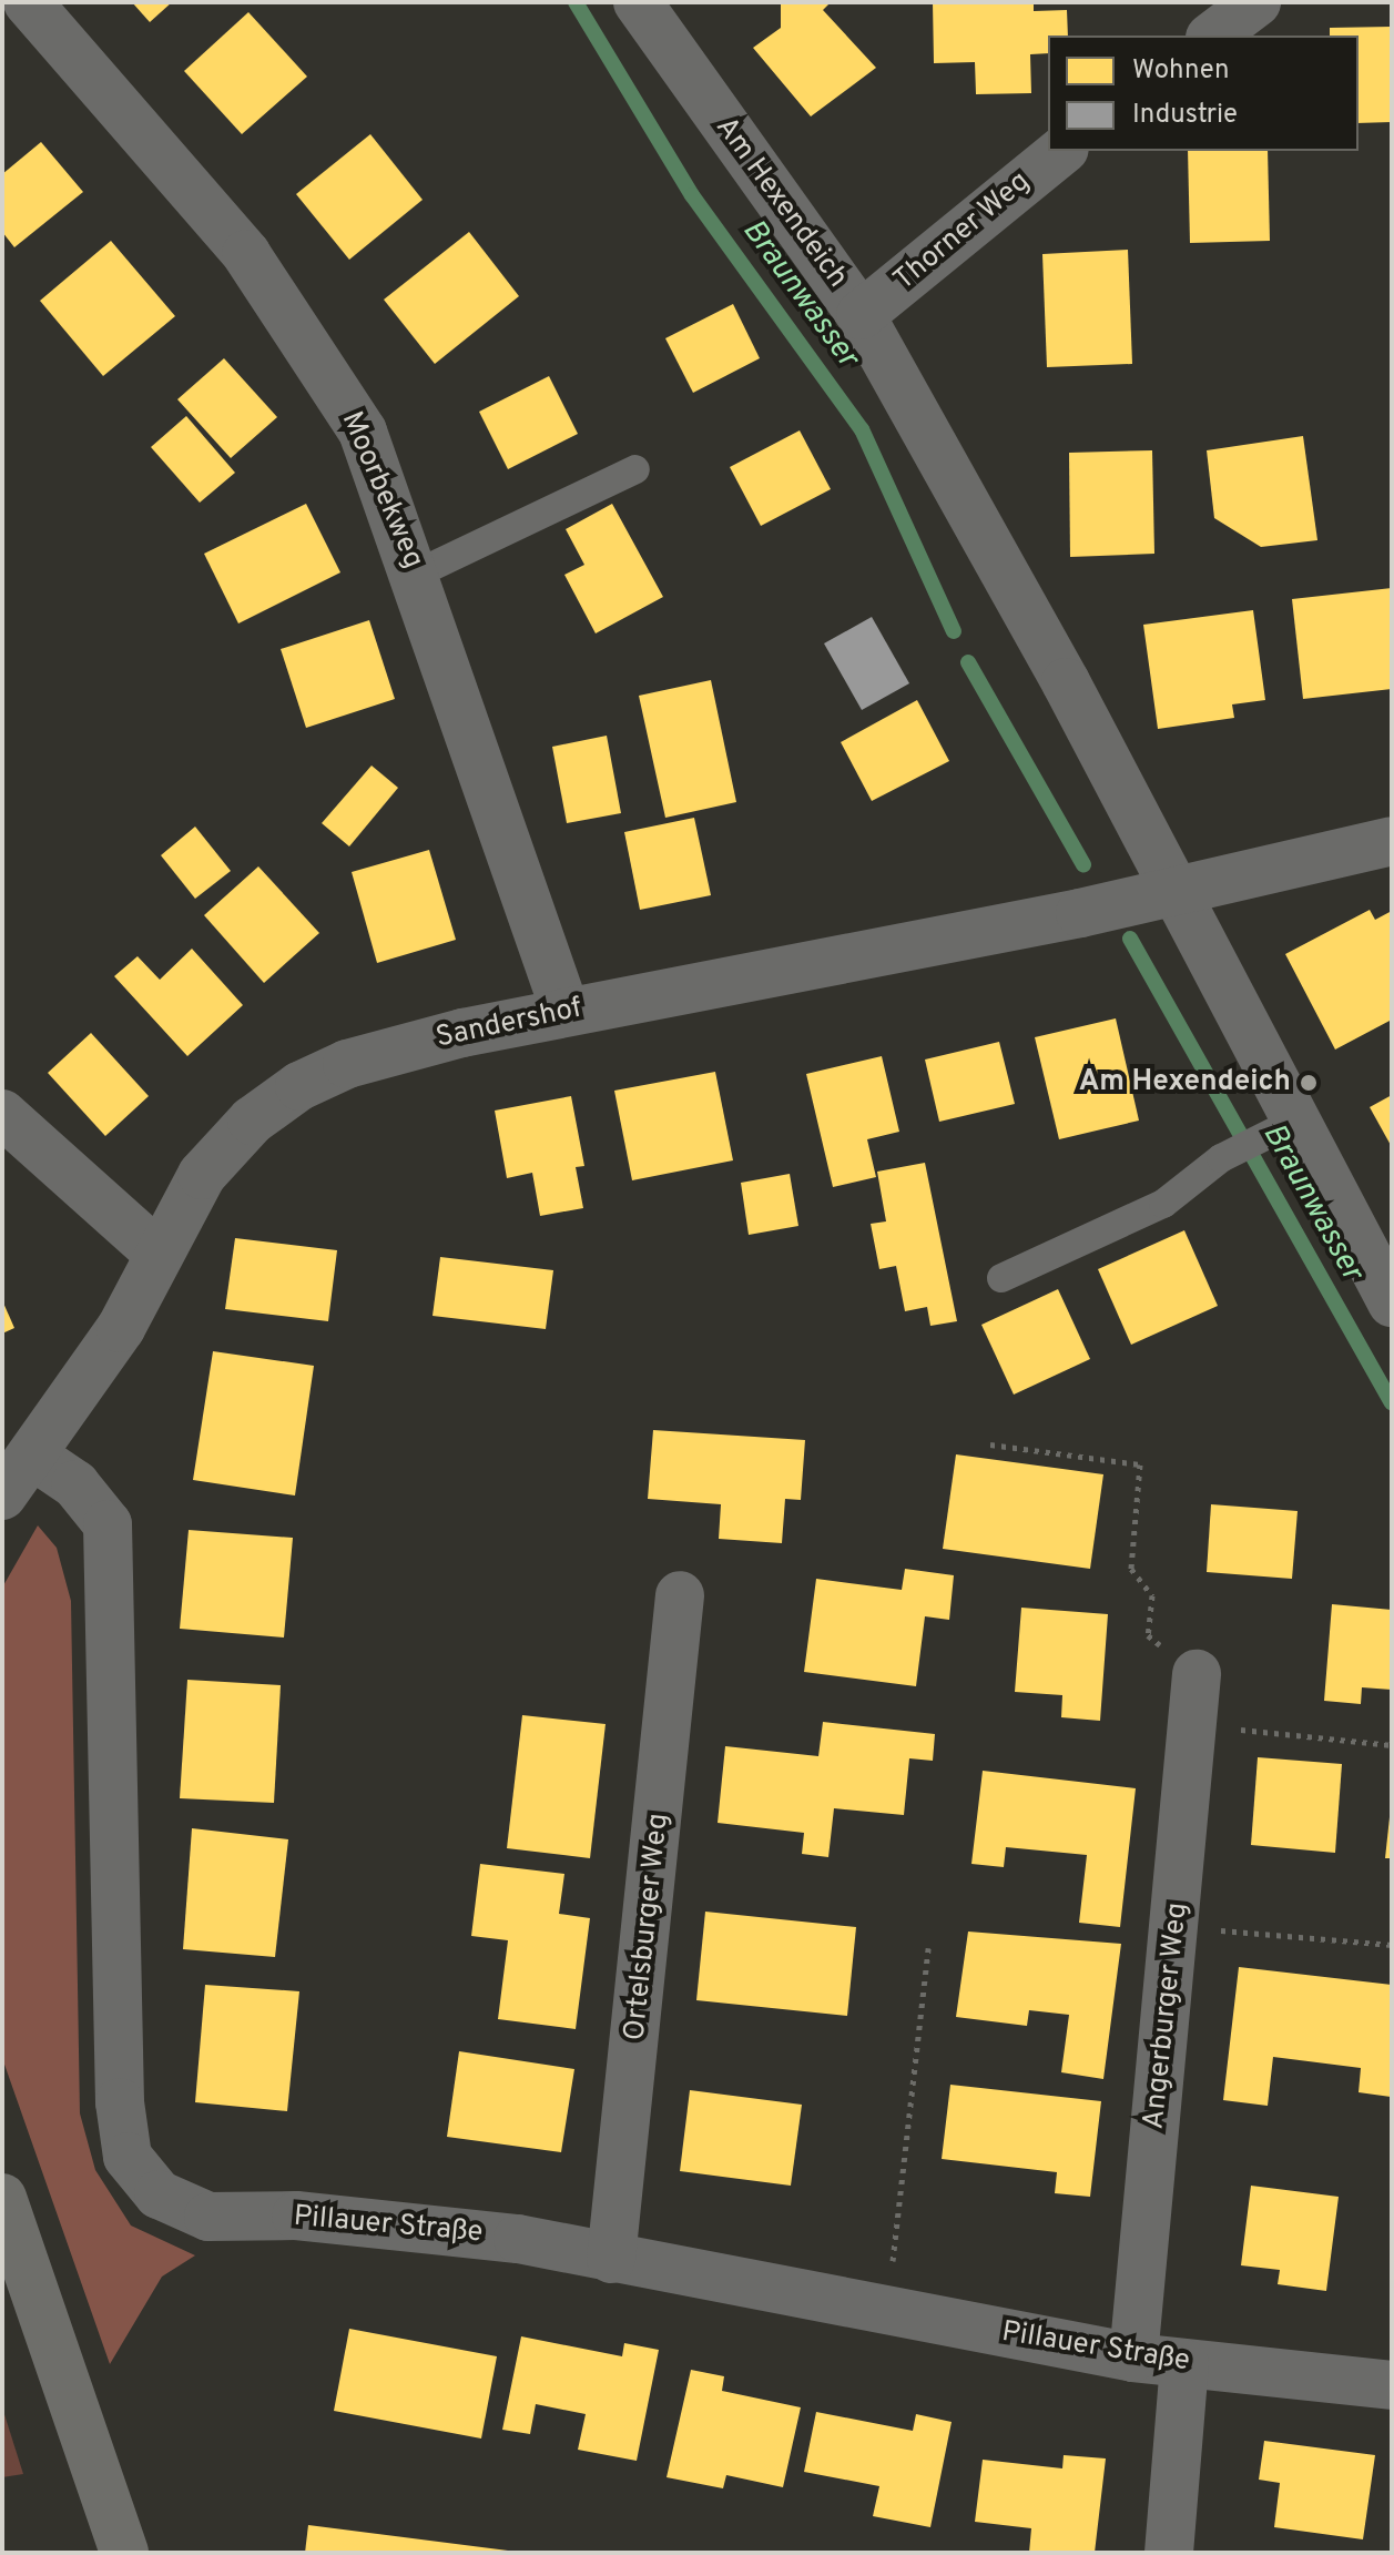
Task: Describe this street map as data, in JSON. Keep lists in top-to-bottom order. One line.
{"streets":{"street":["Am Hexendeich","Thorner Weg","Moorbekweg","Sandershof","Ortelsburger Weg","Angerburger Weg","Pillauer Straße"]},"crossings":[["Am Hexendeich","Thorner Weg"],["Am Hexendeich","Sandershof"],["Moorbekweg","Sandershof"],["Sandershof","Pillauer Straße"],["Ortelsburger Weg","Pillauer Straße"],["Angerburger Weg","Pillauer Straße"]],"water":["Braunwasser"],"places":["Am Hexendeich"],"legend":["Wohnen","Industrie"]}
